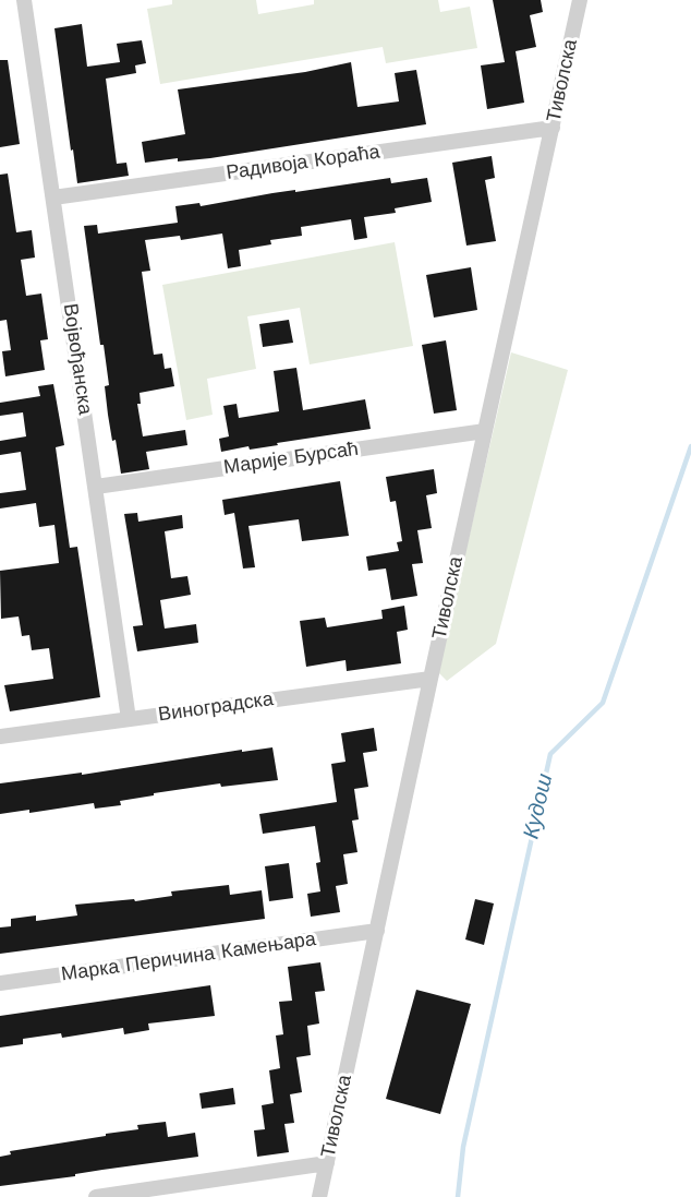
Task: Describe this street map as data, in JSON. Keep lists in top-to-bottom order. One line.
{"streets":{"street":["Тиволска","Радивоја Кораћа","Војвођанска","Марије Бурсаћ","Виноградска","Марка Перичина Камењара"]},"crossings":[["Тиволска","Радивоја Кораћа"],["Тиволска","Марије Бурсаћ"],["Тиволска","Виноградска"],["Тиволска","Марка Перичина Камењара"],["Радивоја Кораћа","Војвођанска"],["Војвођанска","Марије Бурсаћ"],["Војвођанска","Виноградска"]],"water":["Кудош"]}
